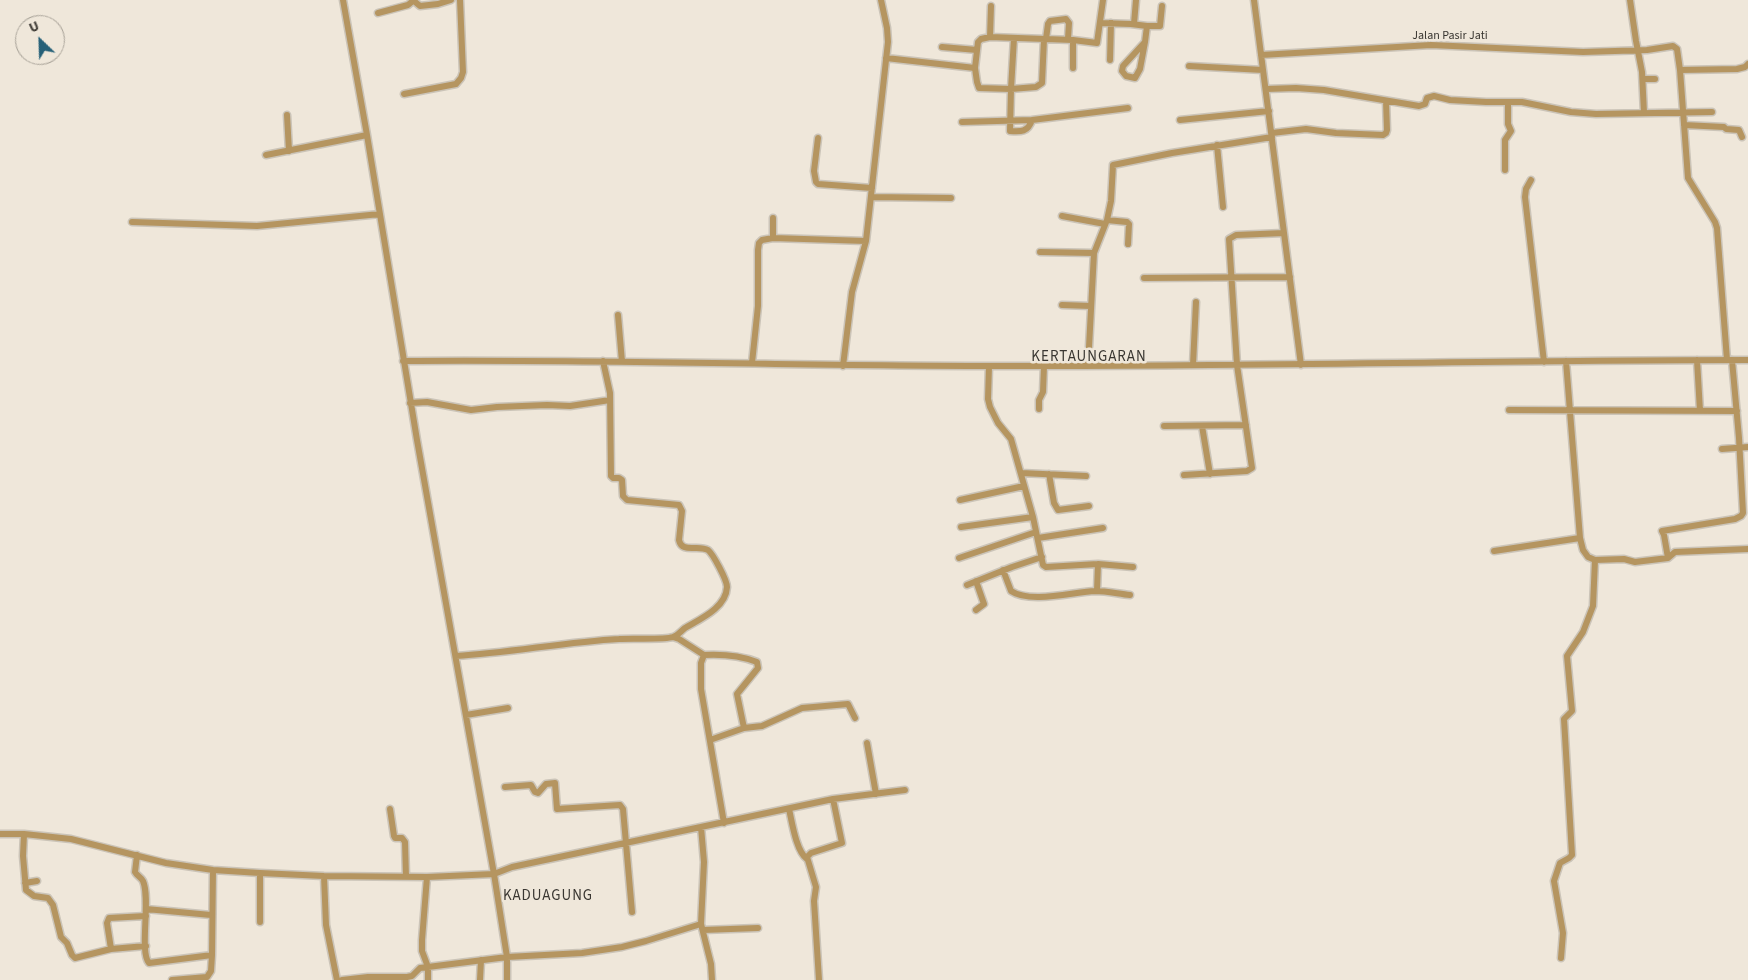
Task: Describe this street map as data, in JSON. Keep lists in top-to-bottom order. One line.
{"streets":{"street":["Jalan Pasir Jati"]},"districts":["KERTAUNGARAN","KADUAGUNG"],"north":"top left"}
